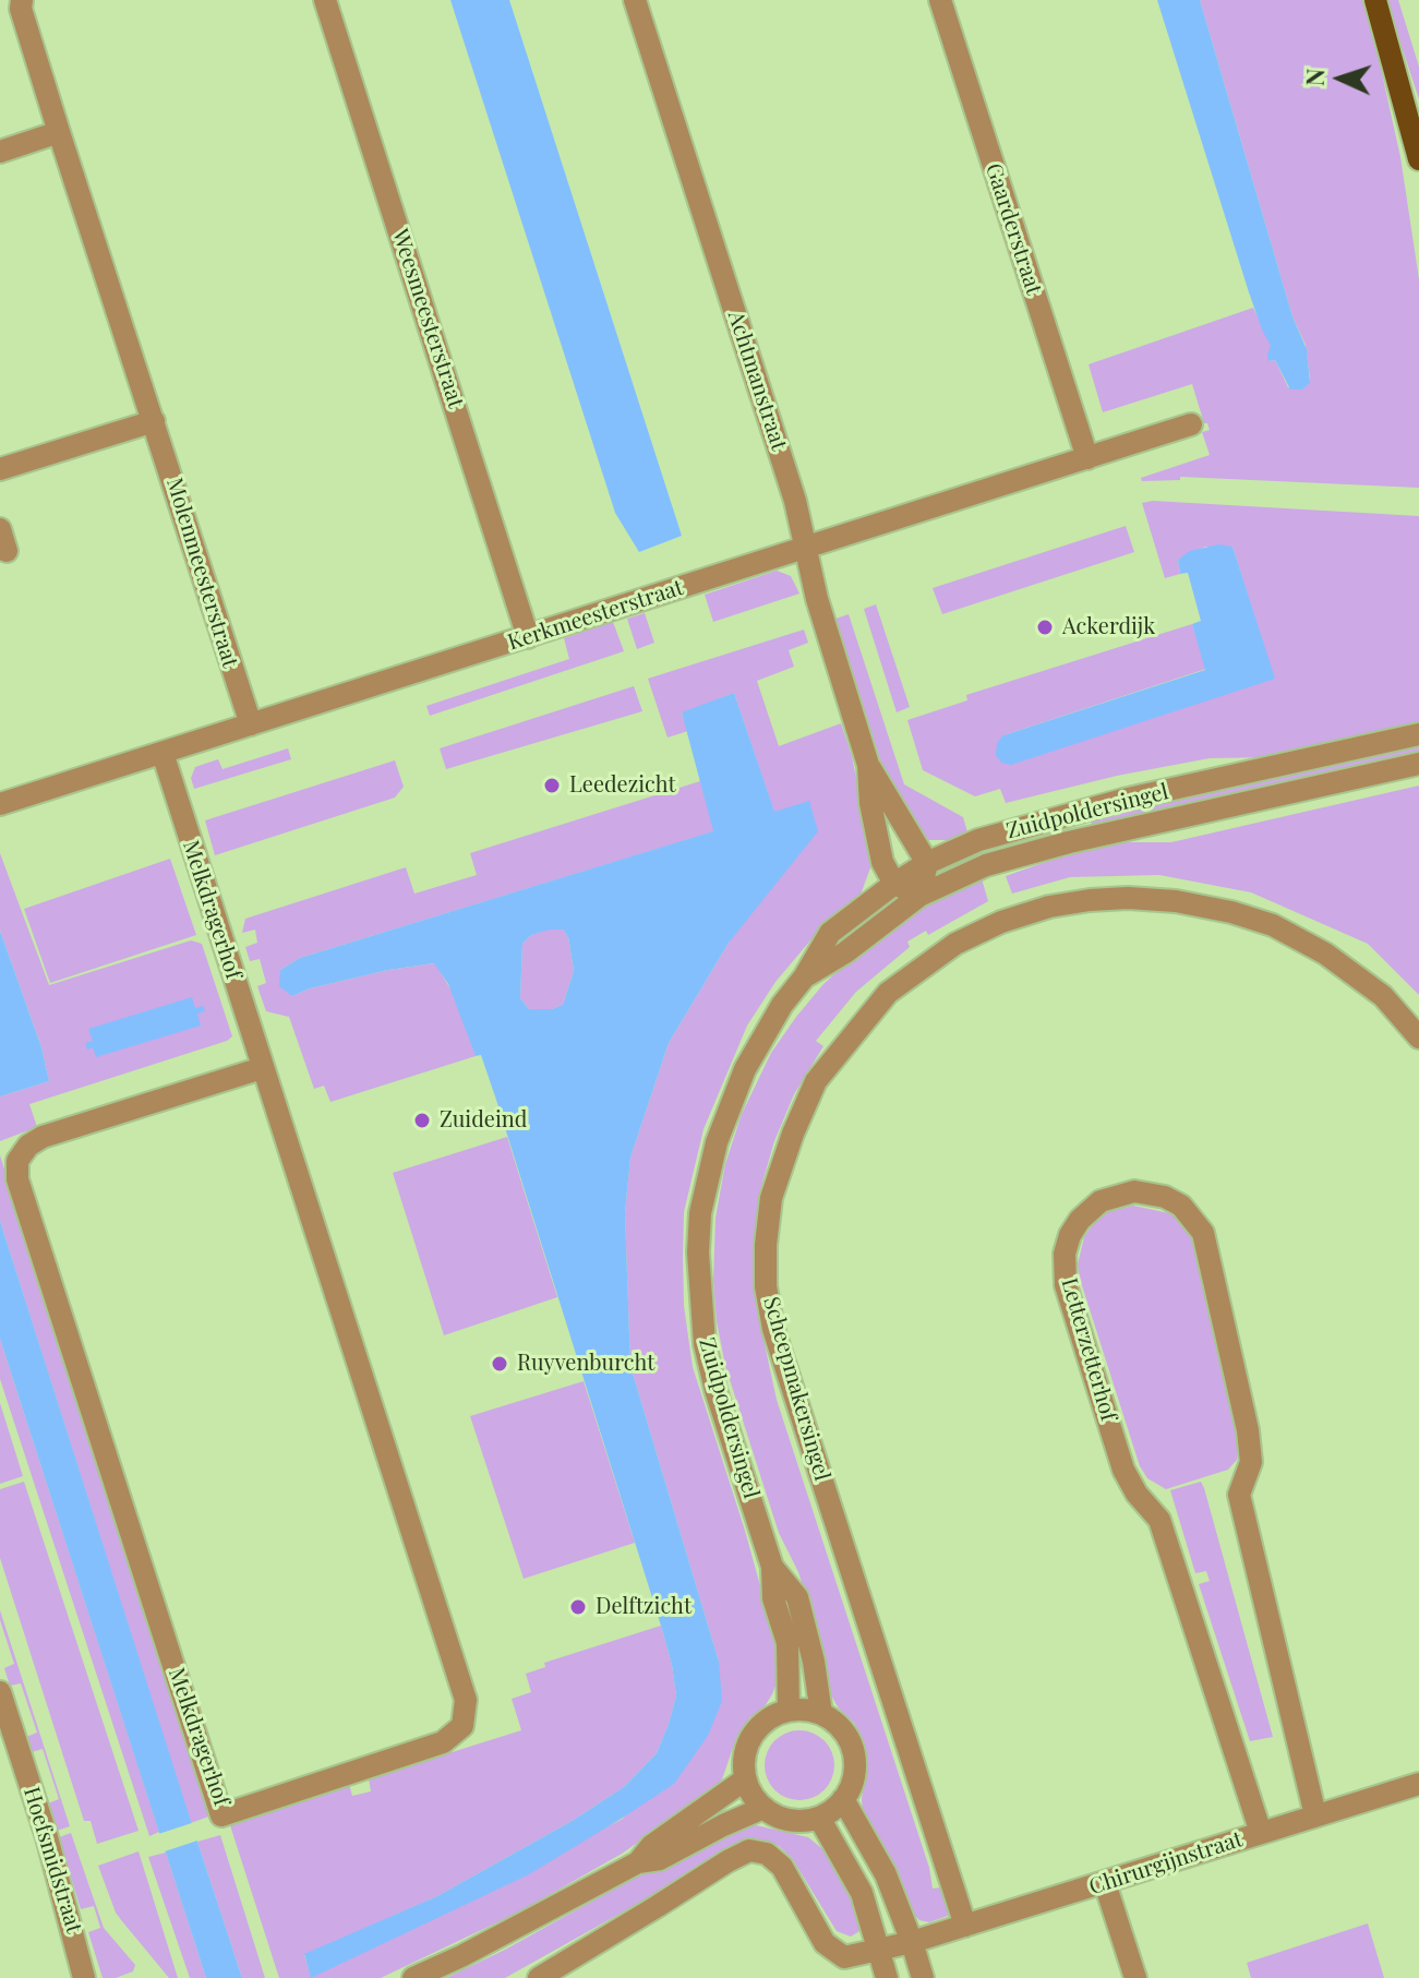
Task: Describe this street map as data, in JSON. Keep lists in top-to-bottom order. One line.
{"streets":{"street":["Gaarderstraat","Weesmeesterstraat","Achtmanstraat","Molenmeesterstraat","Kerkmeesterstraat","Zuidpoldersingel","Melkdragerhof","Letterzetterhof","Scheepmakersingel","Hoefsmidstraat","Chirurgijnstraat"]},"crossings":[["Gaarderstraat","Kerkmeesterstraat"],["Weesmeesterstraat","Kerkmeesterstraat"],["Achtmanstraat","Kerkmeesterstraat"],["Achtmanstraat","Zuidpoldersingel"],["Molenmeesterstraat","Kerkmeesterstraat"],["Kerkmeesterstraat","Melkdragerhof"],["Letterzetterhof","Chirurgijnstraat"],["Scheepmakersingel","Chirurgijnstraat"]],"places":["Ackerdijk","Leedezicht","Zuideind","Ruyvenburcht","Delftzicht"],"north":"left"}
